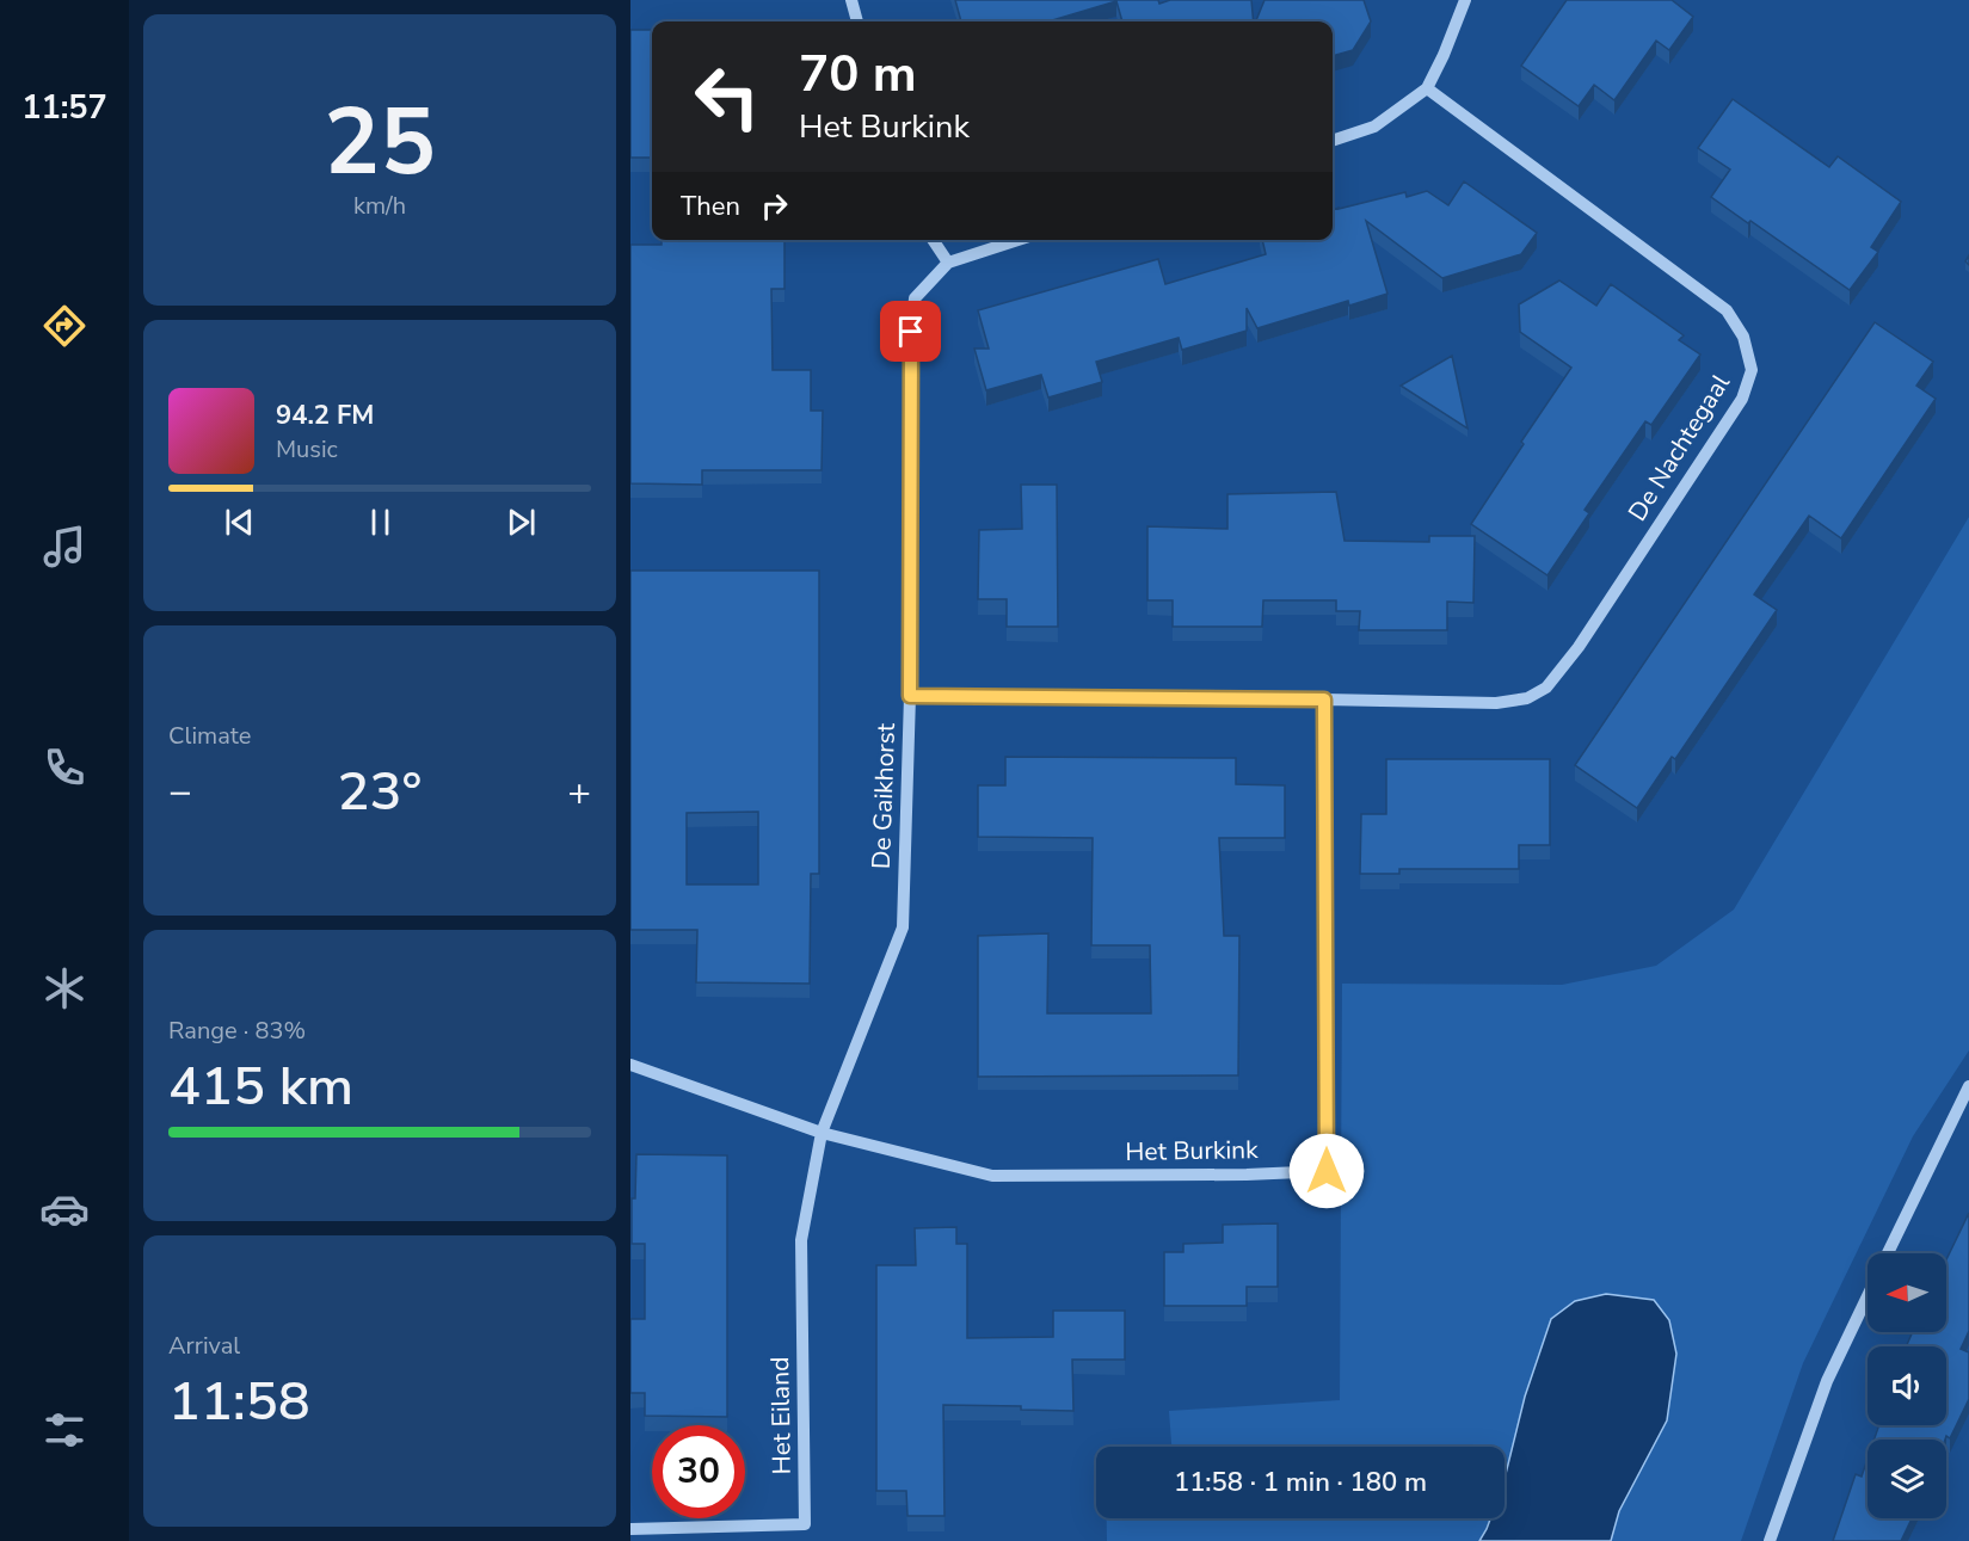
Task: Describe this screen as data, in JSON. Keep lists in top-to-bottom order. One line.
{"streets":{"street":["De Nachtegaal","De Gaikhorst","Het Burkink","Het Eiland"]},"crossings":[["De Nachtegaal","Het Burkink"],["De Gaikhorst","Het Burkink"],["De Gaikhorst","Het Eiland"],["Het Burkink","Het Eiland"]],"north":"left","page":{"tabs":"11:57","tile":[["25","km/h"],"Climate",["Range · 83%","415 km"],["Arrival","11:58"]],"turn":["70 m","Het Burkink"],"then":"Then","song":["94.2 FM","Music"],"heat":["−","23°","+"],"limit":"30","trip":"11:58 · 1 min · 180 m"}}
